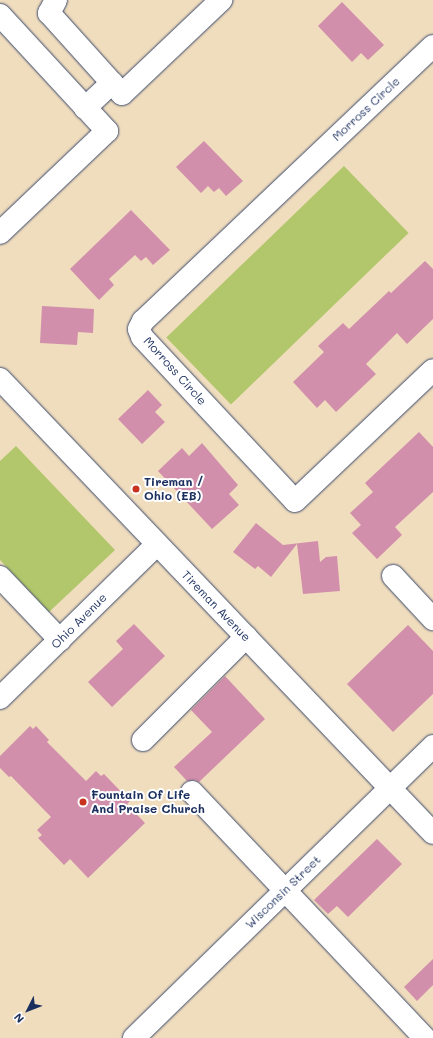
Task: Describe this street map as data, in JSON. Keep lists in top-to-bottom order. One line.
{"streets":{"street":["Morross Circle","Tireman Avenue","Ohio Avenue","Wisconsin Street"]},"crossings":[["Tireman Avenue","Ohio Avenue"],["Tireman Avenue","Wisconsin Street"]],"places":["Tireman / Ohio (EB)","Fountain Of Life And Praise Church"],"north":"bottom left"}
